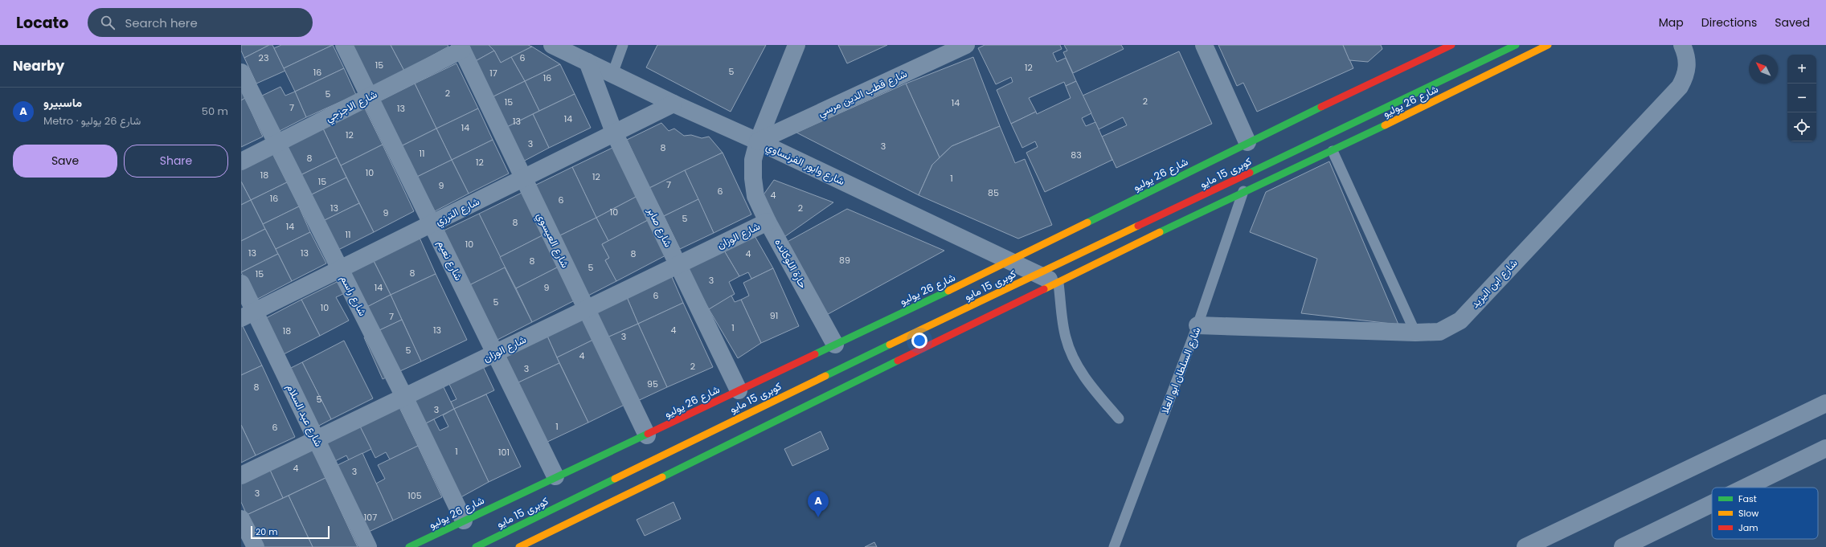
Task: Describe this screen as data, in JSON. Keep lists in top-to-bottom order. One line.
{"streets":{"main road":["شارع 26 يوليو","كوبرى 15 مايو"],"street":["شارع قطب الدين مرسي","شارع الاجزجي","شارع وابور الفرنساوي","شارع الترزي","شارع صابر","شارع الوزان","شارع العيسوي","شارع نعيم","حارة اللوكانده","شارع ابن اليزيد","شارع راسم","شارع عبد السلام"],"lane":["شارع السلطان ابو العلا"]},"crossings":[["شارع قطب الدين مرسي","شارع وابور الفرنساوي"],["شارع قطب الدين مرسي","حارة اللوكانده"],["شارع 26 يوليو","شارع وابور الفرنساوي"],["شارع 26 يوليو","شارع صابر"],["شارع 26 يوليو","شارع العيسوي"],["شارع 26 يوليو","شارع نعيم"],["شارع 26 يوليو","حارة اللوكانده"],["شارع 26 يوليو","شارع راسم"],["شارع 26 يوليو","شارع السلطان ابو العلا"],["شارع الاجزجي","شارع العيسوي"],["شارع الاجزجي","شارع نعيم"],["شارع الاجزجي","شارع راسم"],["شارع وابور الفرنساوي","شارع الترزي"],["شارع وابور الفرنساوي","شارع صابر"],["شارع وابور الفرنساوي","حارة اللوكانده"],["شارع الترزي","شارع صابر"],["شارع الترزي","شارع العيسوي"],["شارع الترزي","شارع نعيم"],["شارع الترزي","شارع راسم"],["شارع الترزي","شارع عبد السلام"],["شارع صابر","شارع الوزان"],["شارع الوزان","شارع العيسوي"],["شارع الوزان","شارع نعيم"],["شارع الوزان","حارة اللوكانده"],["شارع الوزان","شارع راسم"],["شارع الوزان","شارع عبد السلام"],["شارع ابن اليزيد","شارع السلطان ابو العلا"]],"house_numbers":["23","6","15","12","5","16","17","16","2","5","2","15","14","7","13","14","13","14","12","3","3","8","11","83","8","12","10","18","12","1","15","7","9","6","85","4","16","6","13","2","10","9","5","8","14","11","10","13","13","8","4","89","8","5","8","15","3","14","9","6","5","10","91","7","1","13","4","18","3","5","4","2","3","95","8","5","3","1","6","1","101","4","3","3","105","107"],"legend":["Fast","Slow","Jam"],"scale_bar":"20 m","north":"top left","page":{"header":"Locato","search":"Search here","nav":["Map","Directions","Saved"],"heading":"Nearby","map_buttons":["+","−"],"list":[{"mark":"A","name":"ماسبيرو","note":"Metro · شارع 26 يوليو","value":"50 m"}],"buttons":["Save","Share"],"pins":"A","scale":"20 m"}}
